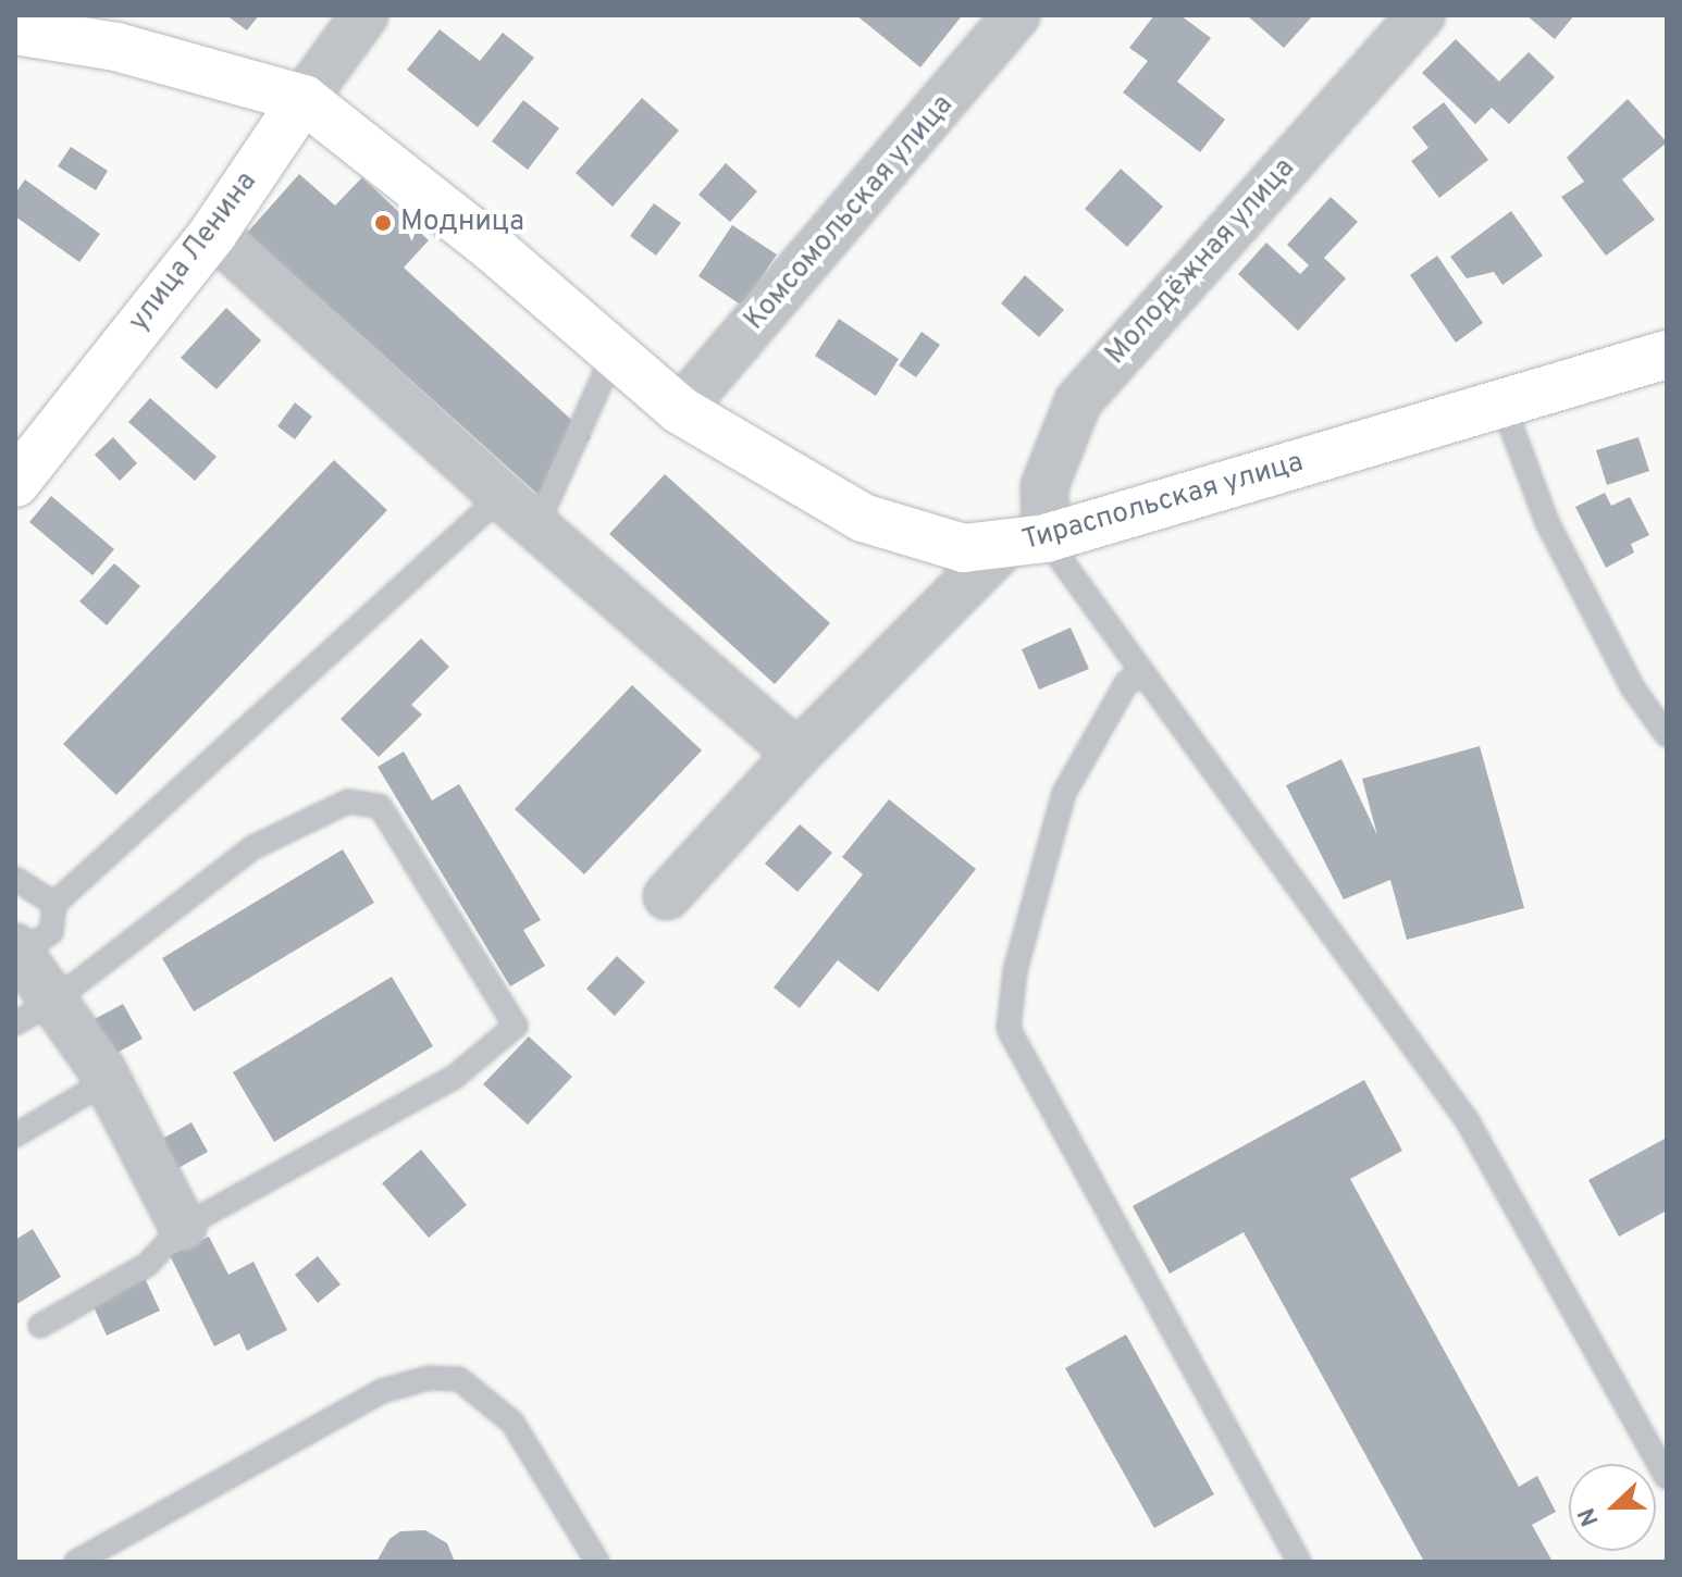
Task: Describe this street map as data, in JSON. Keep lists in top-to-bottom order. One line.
{"streets":{"street":["Комсомольская улица","улица Ленина","Молодёжная улица","Тираспольская улица"]},"crossings":[["Комсомольская улица","Тираспольская улица"],["улица Ленина","Тираспольская улица"],["Молодёжная улица","Тираспольская улица"]],"places":["Модница"],"north":"left"}
